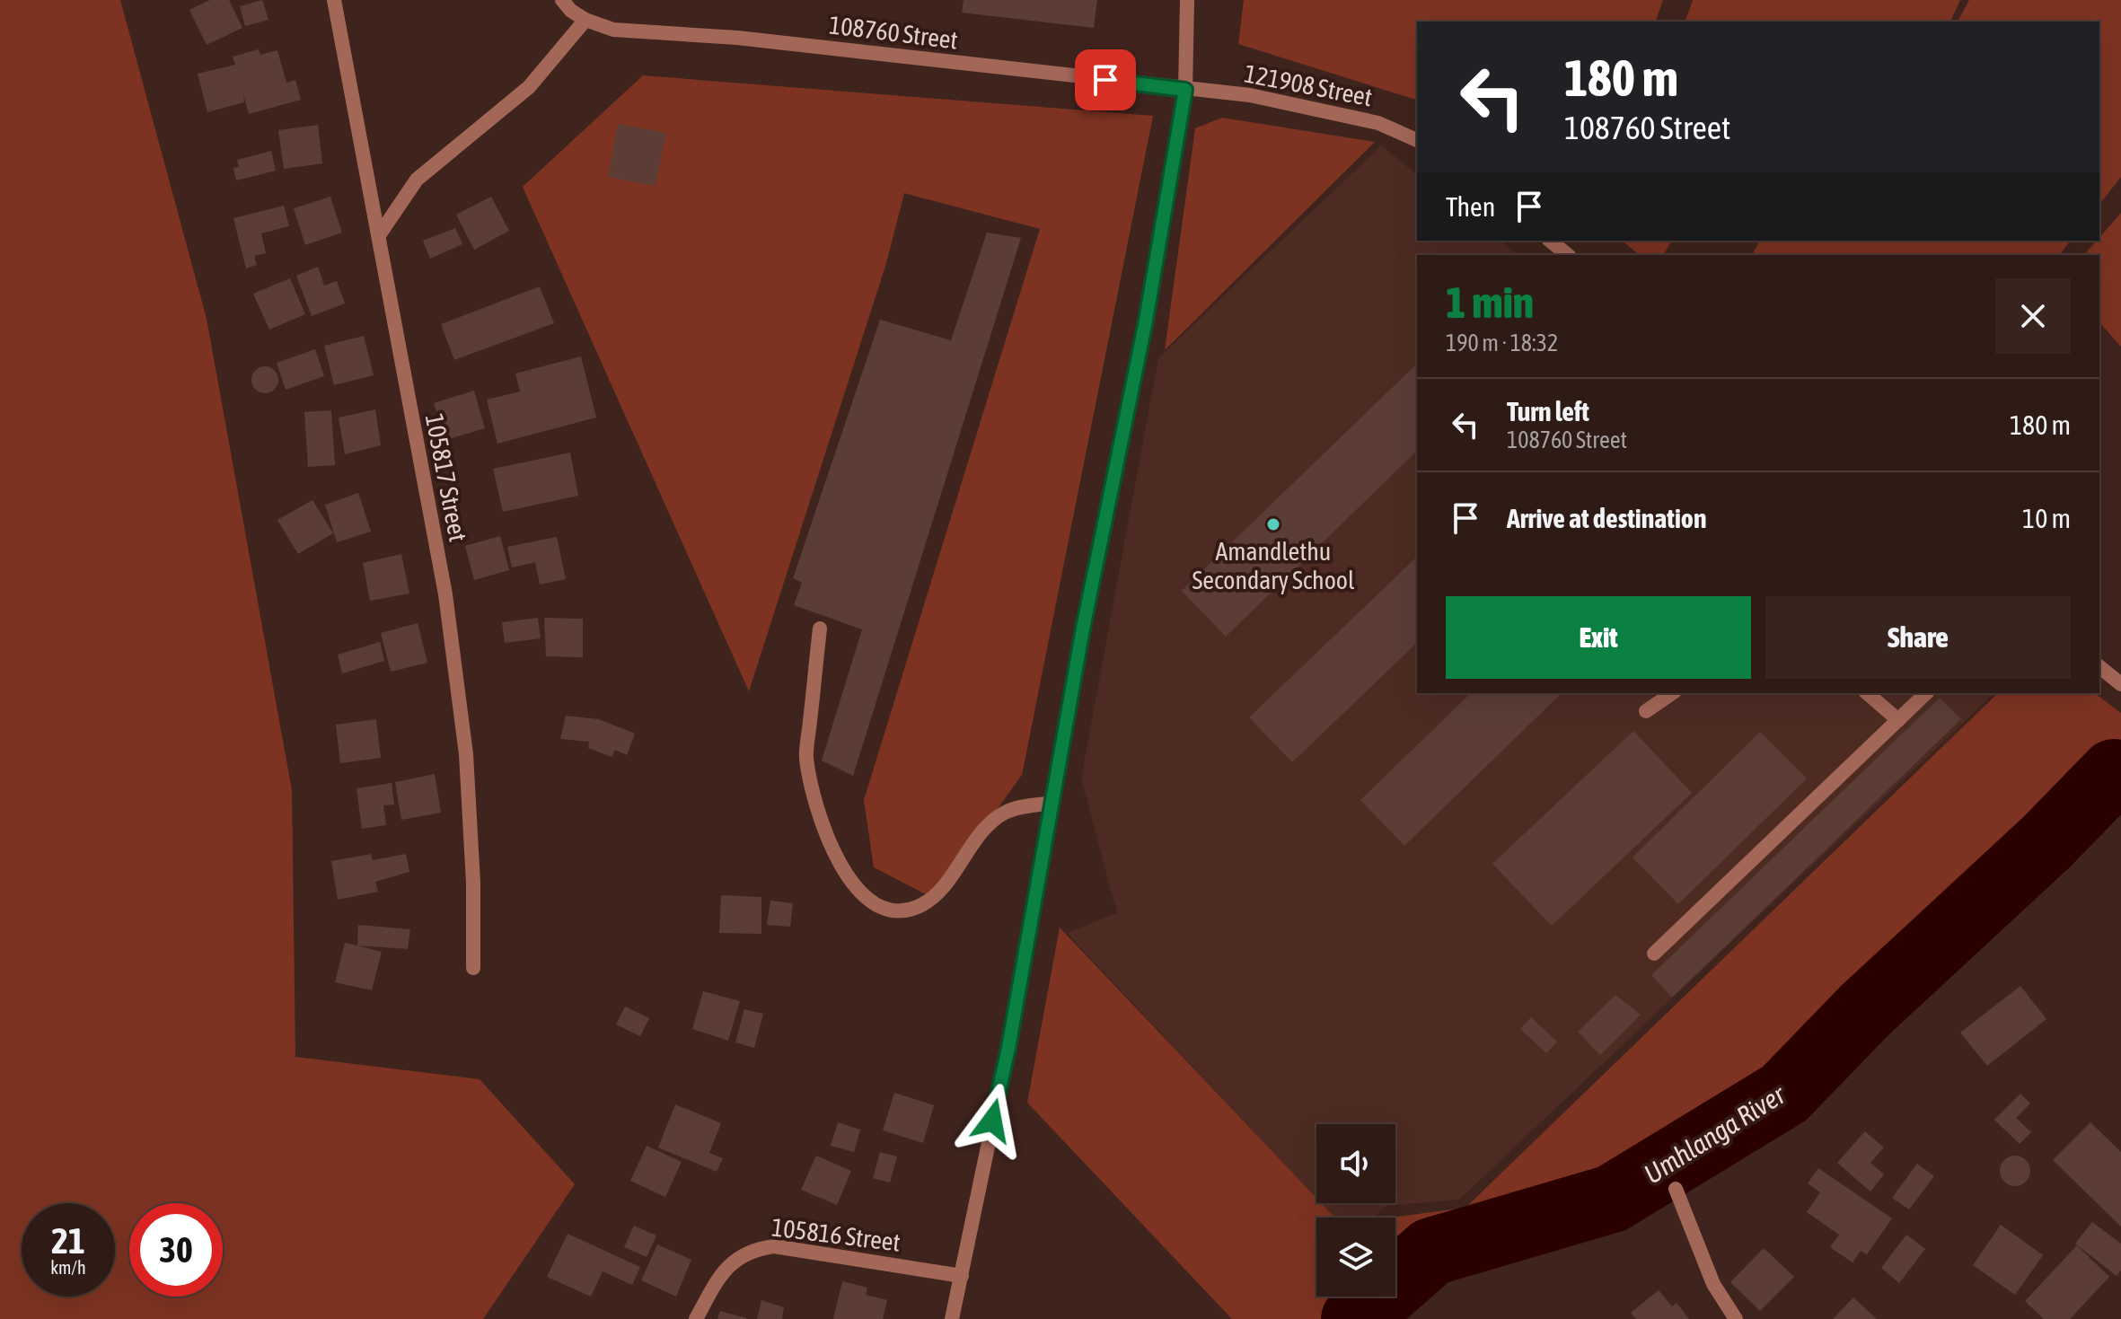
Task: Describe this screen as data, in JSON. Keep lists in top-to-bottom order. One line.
{"streets":{"street":["108760 Street","121908 Street","105817 Street","105816 Street"]},"crossings":[["108760 Street","121908 Street"]],"water":["Umhlanga River"],"places":["Amandlethu Secondary School"],"page":{"turn":["180 m","108760 Street"],"then":"Then","heading":["1 min","190 m · 18:32"],"list":[{"name":"Turn left","note":"108760 Street","value":"180 m"},{"name":"Arrive at destination","value":"10 m"}],"buttons":["Exit","Share"],"speed":"21 km/h","limit":"30"}}
